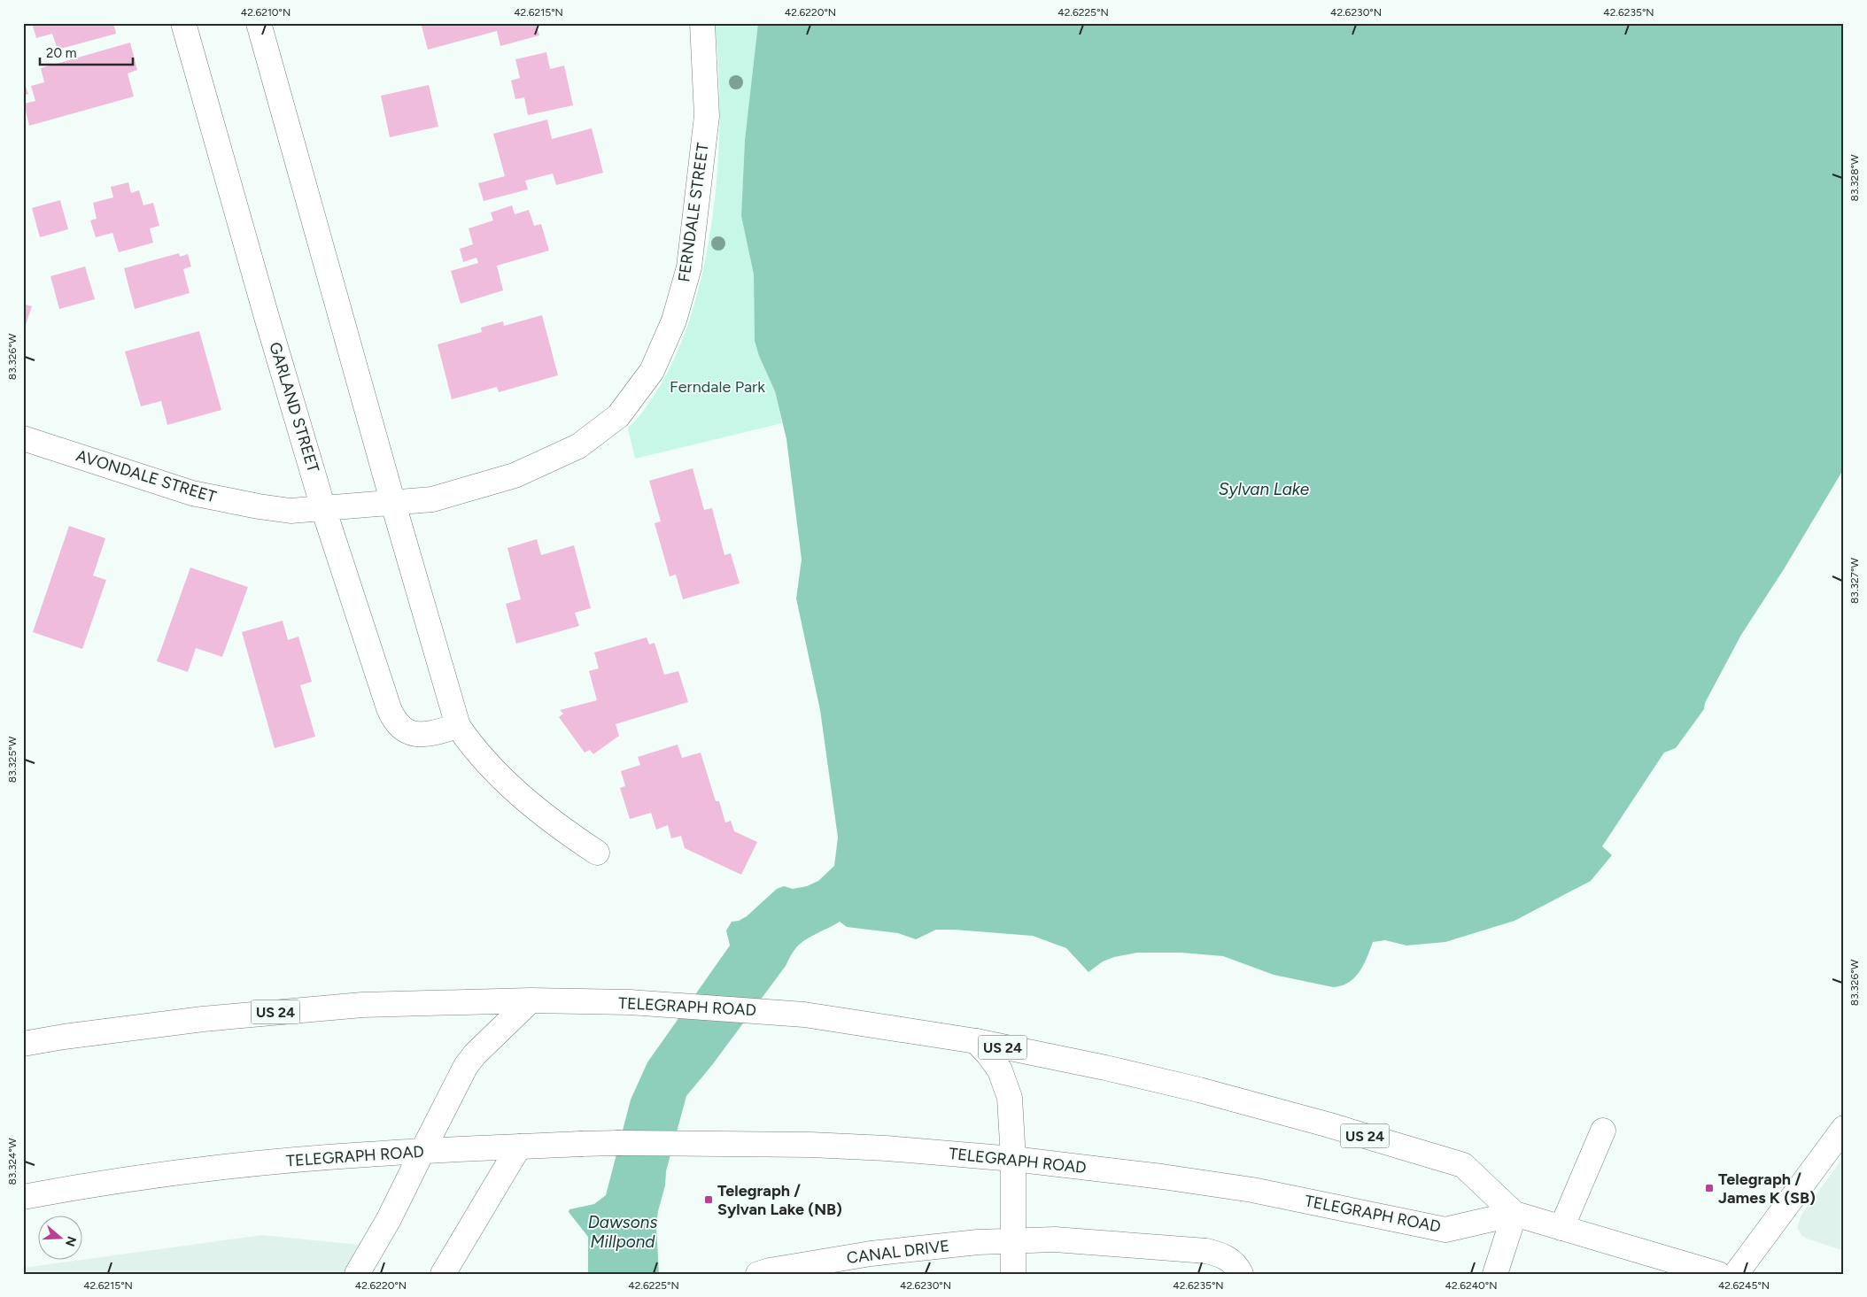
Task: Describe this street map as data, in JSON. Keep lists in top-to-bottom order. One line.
{"streets":{"main road":["FERNDALE STREET","GARLAND STREET","AVONDALE STREET","TELEGRAPH ROAD","US 24","CANAL DRIVE"]},"crossings":[["FERNDALE STREET","GARLAND STREET"],["FERNDALE STREET","AVONDALE STREET"],["GARLAND STREET","AVONDALE STREET"],["TELEGRAPH ROAD","US 24"]],"water":["Sylvan Lake","Dawsons Millpond"],"parks":["Ferndale Park"],"places":{"transit":["Telegraph / James K (SB)","Telegraph / Sylvan Lake (NB)"]},"scale_bar":"20 m","north":"right","coordinates":["42.6210°N","42.6215°N","42.6220°N","42.6225°N","42.6230°N","42.6235°N","83.328°W","83.326°W","83.327°W","83.325°W","83.324°W","42.6240°N","42.6245°N"]}
